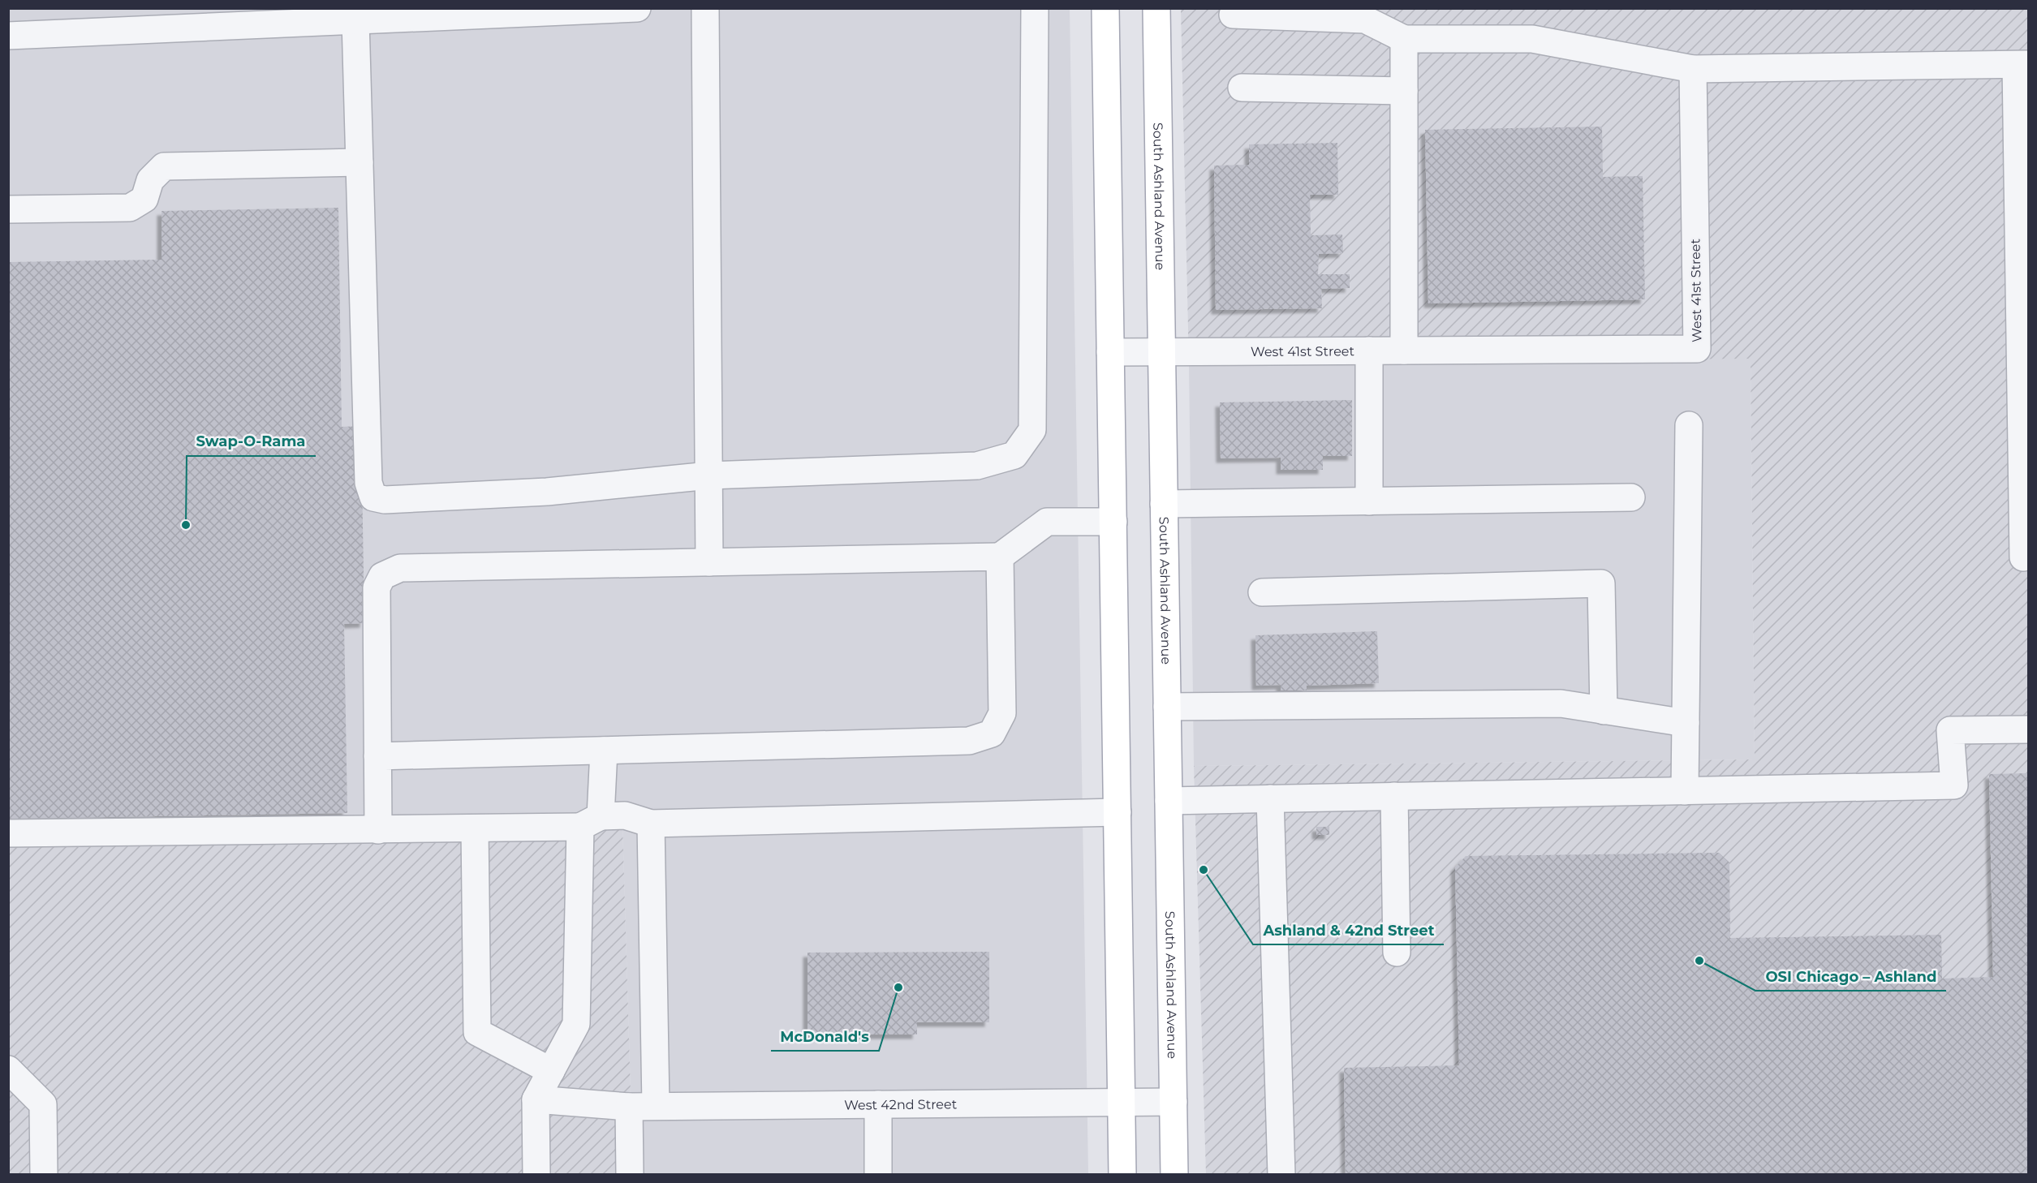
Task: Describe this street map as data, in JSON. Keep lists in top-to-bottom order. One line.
{"streets":{"main road":["South Ashland Avenue"],"street":["West 41st Street","West 42nd Street"]},"crossings":[["South Ashland Avenue","West 41st Street"],["South Ashland Avenue","West 42nd Street"]],"places":["Swap-O-Rama","Ashland & 42nd Street","OSI Chicago – Ashland","McDonald's"]}
